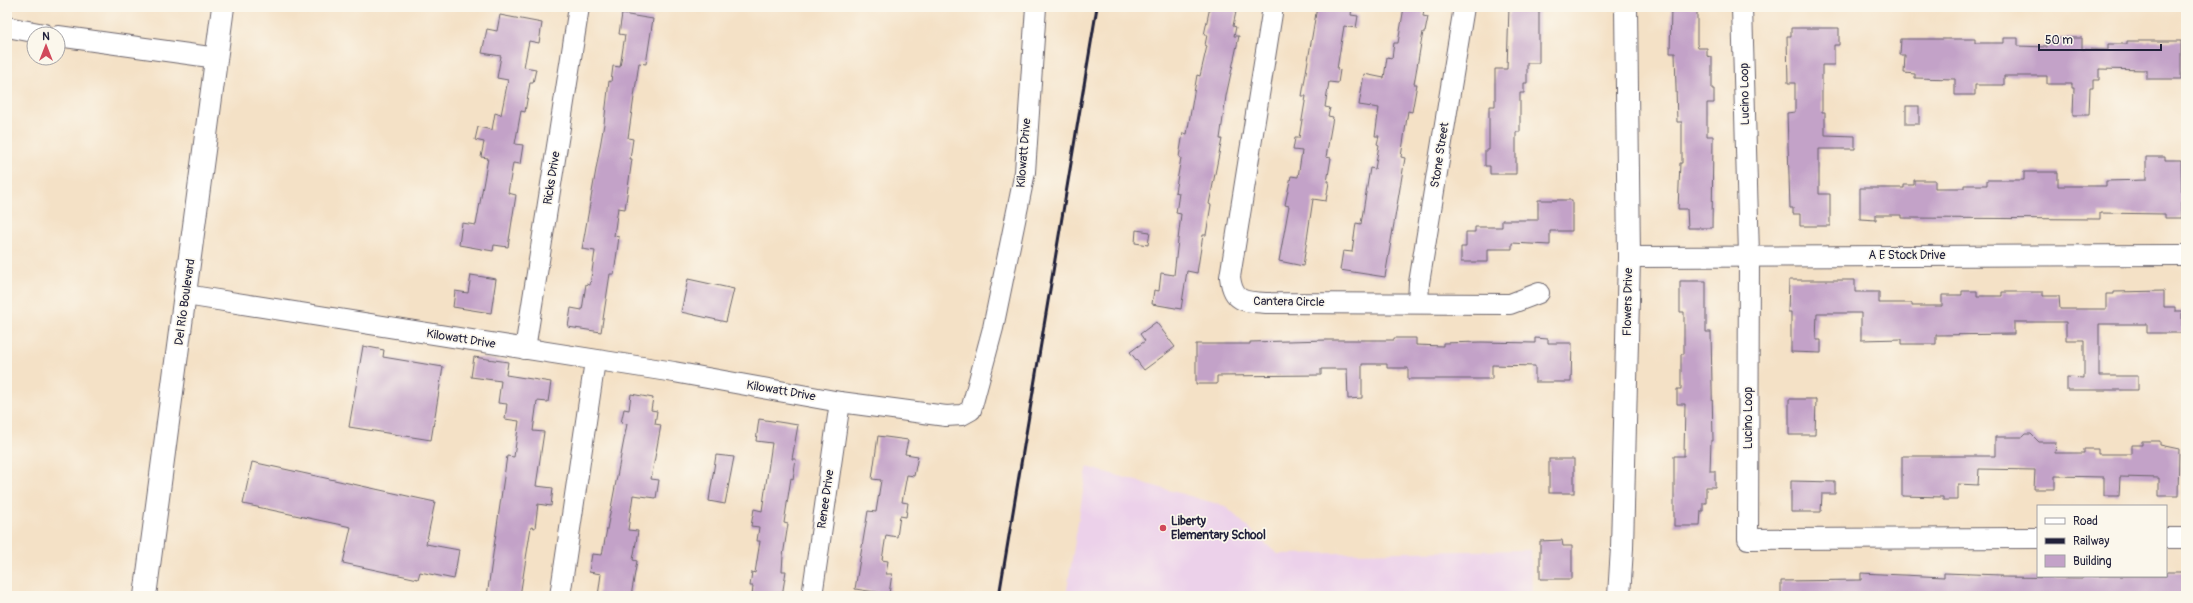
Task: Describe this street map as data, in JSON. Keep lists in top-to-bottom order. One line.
{"streets":{"main road":["Del Río Boulevard","Flowers Drive"],"street":["Lucino Loop","Kilowatt Drive","Stone Street","Ricks Drive","A E Stock Drive","Cantera Circle","Renee Drive"]},"crossings":[["Lucino Loop","A E Stock Drive"],["Kilowatt Drive","Ricks Drive"],["Kilowatt Drive","Del Río Boulevard"],["Kilowatt Drive","Renee Drive"],["Stone Street","Cantera Circle"],["A E Stock Drive","Flowers Drive"]],"places":["Liberty Elementary School"],"legend":["Road","Railway","Building"],"scale_bar":"50 m","north":"top"}
